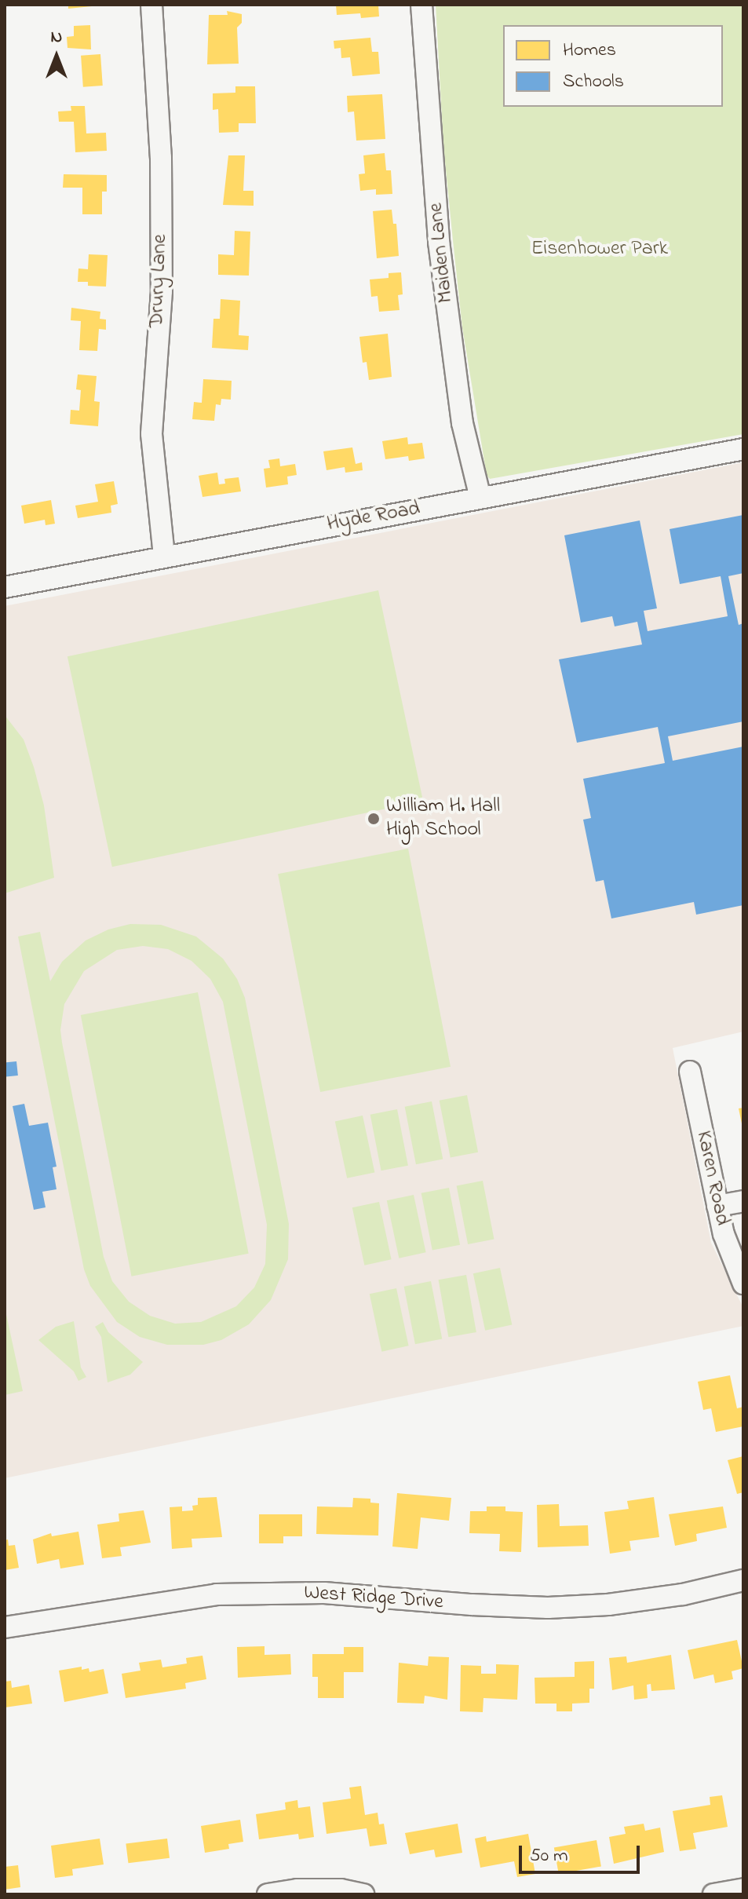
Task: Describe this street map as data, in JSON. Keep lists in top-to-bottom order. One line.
{"streets":{"street":["Maiden Lane","Drury Lane","Hyde Road","Karen Road","West Ridge Drive"]},"crossings":[["Maiden Lane","Hyde Road"],["Drury Lane","Hyde Road"]],"parks":["Eisenhower Park"],"places":["William H. Hall High School"],"legend":["Homes","Schools"],"scale_bar":"50 m","north":"top"}
